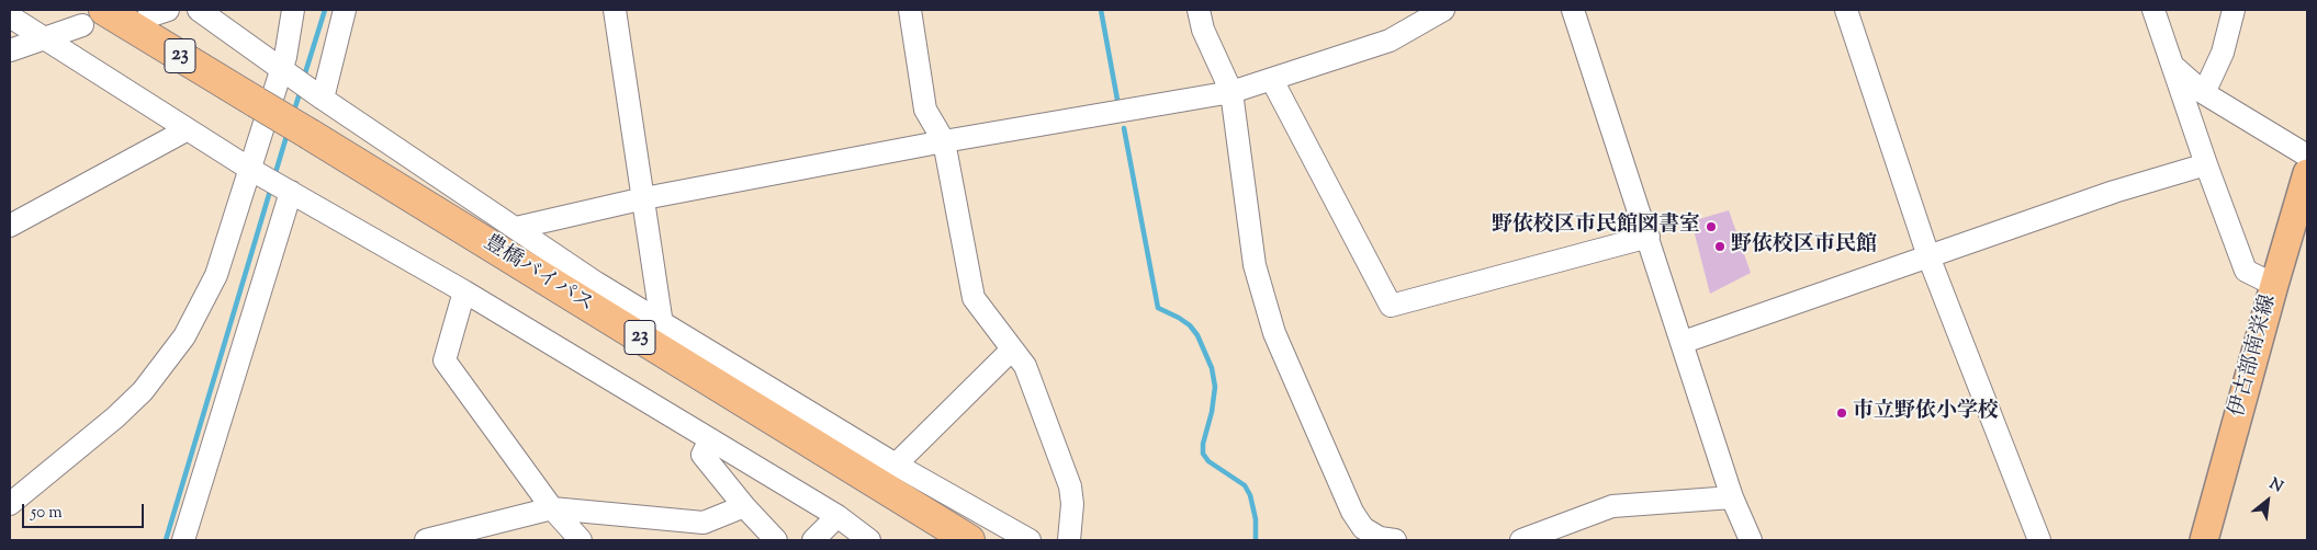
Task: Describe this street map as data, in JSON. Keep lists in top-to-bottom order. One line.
{"streets":{"highway":["23","豊橋バイパス"],"main road":["伊古部南栄線"]},"places":["野依校区市民館図書室","野依校区市民館","市立野依小学校"],"scale_bar":"50 m","north":"top right"}
